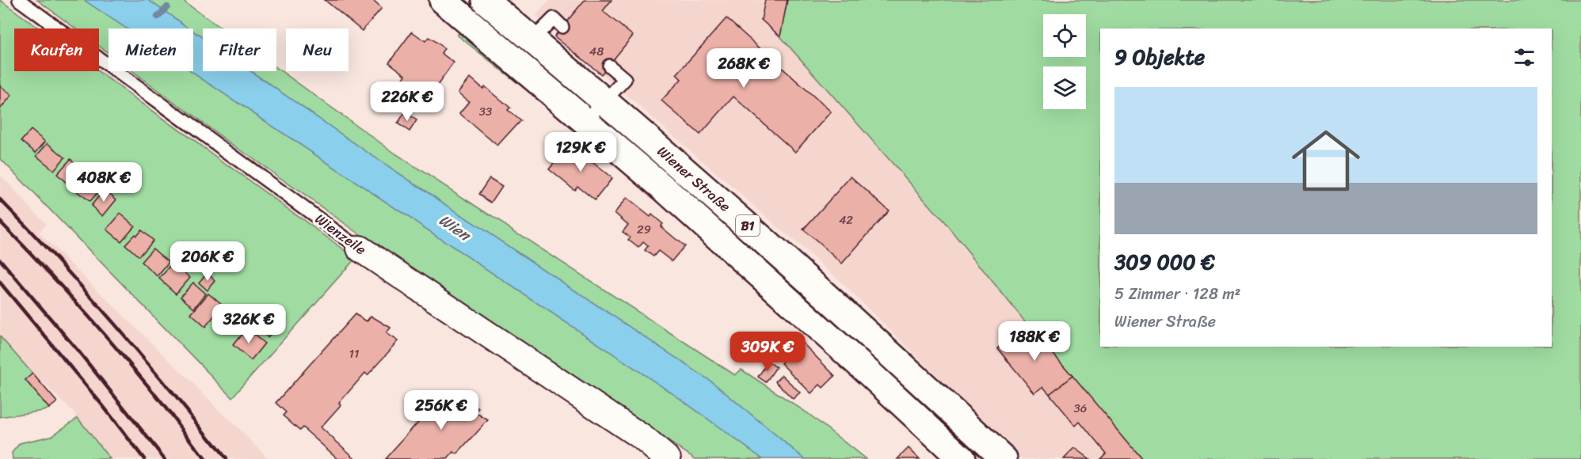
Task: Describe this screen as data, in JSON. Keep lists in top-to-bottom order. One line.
{"streets":{"main road":["Wiener Straße","B1"],"street":["Wienzeile"]},"water":["Wien"],"house_numbers":["48","33","42","29","11","36"],"page":{"chip":["Kaufen","Mieten","Filter","Neu"],"heading":"9 Objekte","price":["268K €","226K €","129K €","408K €","206K €","326K €","188K €","309K €","256K €"],"list":[{"name":"309 000 €","note":"5 Zimmer · 128 m² · Wiener Straße"}]}}
